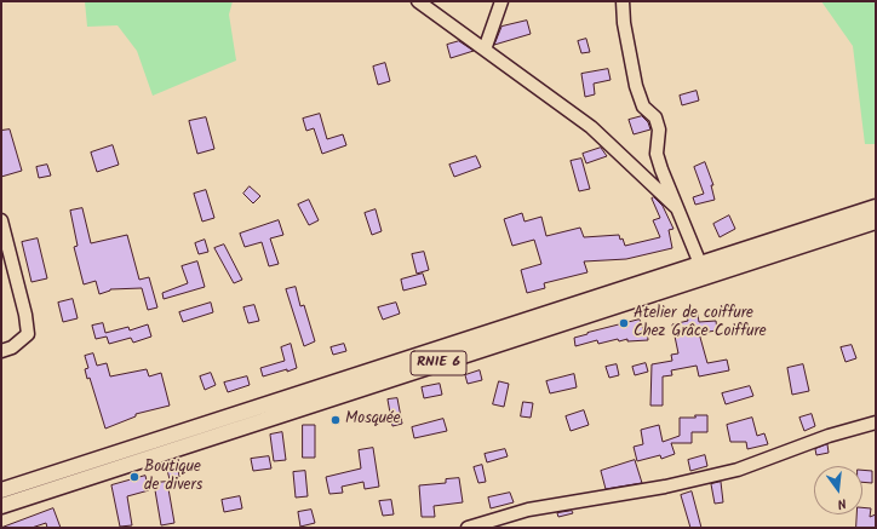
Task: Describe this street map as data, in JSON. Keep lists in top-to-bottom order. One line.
{"streets":{"main road":["RNIE 6"]},"places":["Atelier de coiffure Chez Grâce Coiffure","Mosquée","Boutique de divers"],"north":"bottom"}
